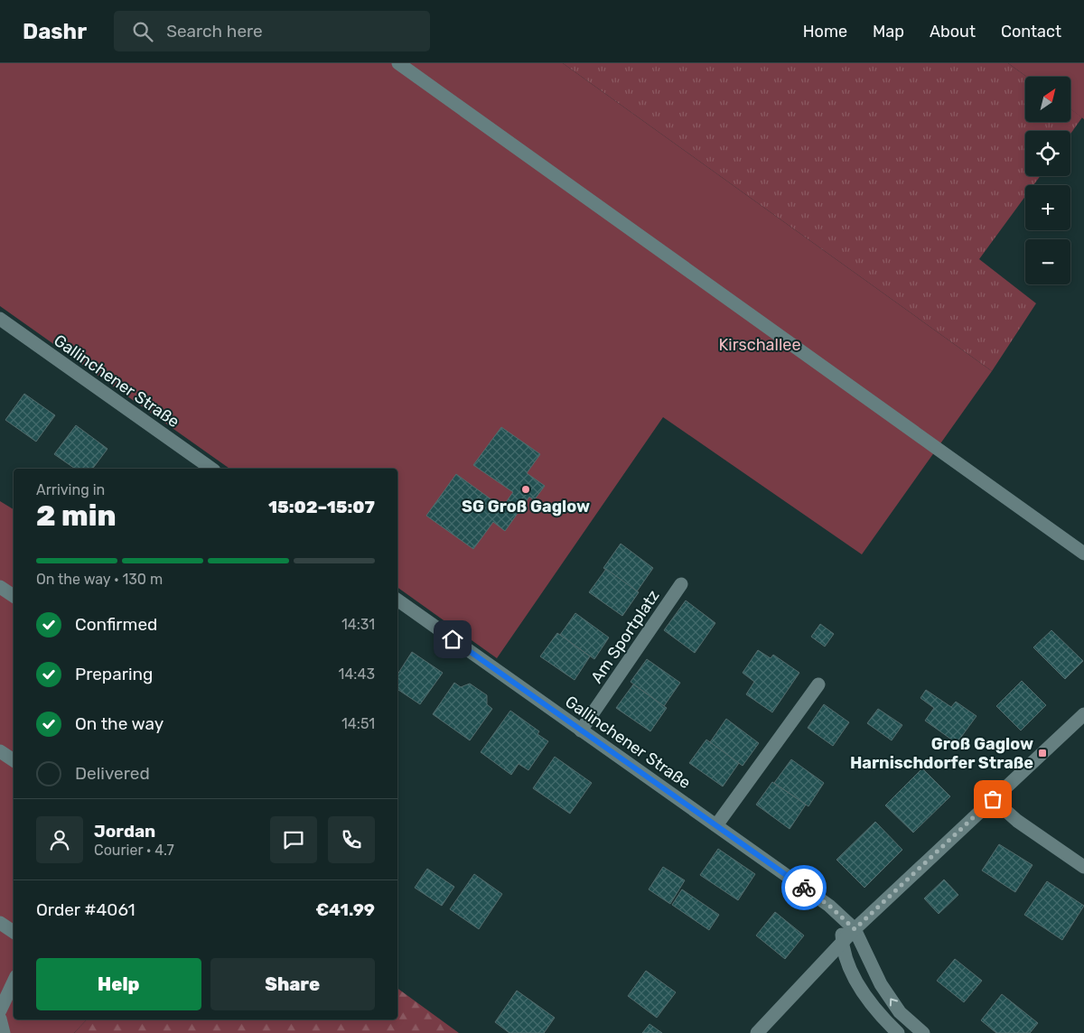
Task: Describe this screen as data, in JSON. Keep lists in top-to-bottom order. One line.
{"streets":{"street":["Gallinchener Straße","Am Sportplatz"]},"crossings":[["Gallinchener Straße","Am Sportplatz"]],"parks":["Kirschallee"],"places":{"other":["SG Groß Gaglow"],"transit":["Groß Gaglow Harnischdorfer Straße"]},"north":"top right","page":{"header":"Dashr","search":"Search here","nav":["Home","Map","About","Contact"],"map_buttons":["+","−"],"heading":["2 min","Arriving in","15:02–15:07"],"panel":["Jordan","Courier · 4.7","Order #4061","€41.99"],"bar":"On the way · 130 m","list":[["Confirmed","14:31"],["Preparing","14:43"],["On the way","14:51"],"Delivered"],"buttons":["Help","Share"]}}
